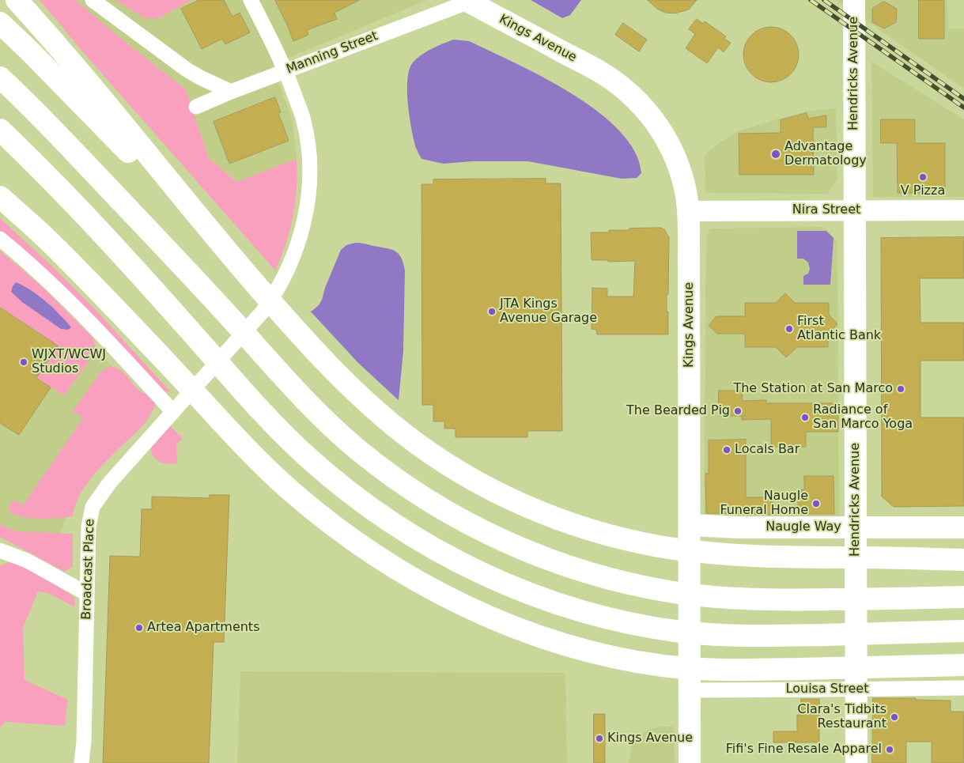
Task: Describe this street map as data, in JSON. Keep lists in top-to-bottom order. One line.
{"streets":{"main road":["Kings Avenue","Hendricks Avenue","Naugle Way"],"street":["Manning Street","Nira Street","Broadcast Place","Louisa Street"]},"crossings":[["Kings Avenue","Manning Street"],["Kings Avenue","Nira Street"],["Kings Avenue","Naugle Way"],["Kings Avenue","Louisa Street"],["Manning Street","Broadcast Place"],["Hendricks Avenue","Nira Street"],["Hendricks Avenue","Naugle Way"],["Hendricks Avenue","Louisa Street"]],"places":["Advantage Dermatology","V Pizza","JTA Kings Avenue Garage","First Atlantic Bank","WJXT/WCWJ Studios","The Station at San Marco","The Bearded Pig","Radiance of San Marco Yoga","Locals Bar","Naugle Funeral Home","Artea Apartments","Clara's Tidbits Restaurant","Kings Avenue","Fifi's Fine Resale Apparel"]}
